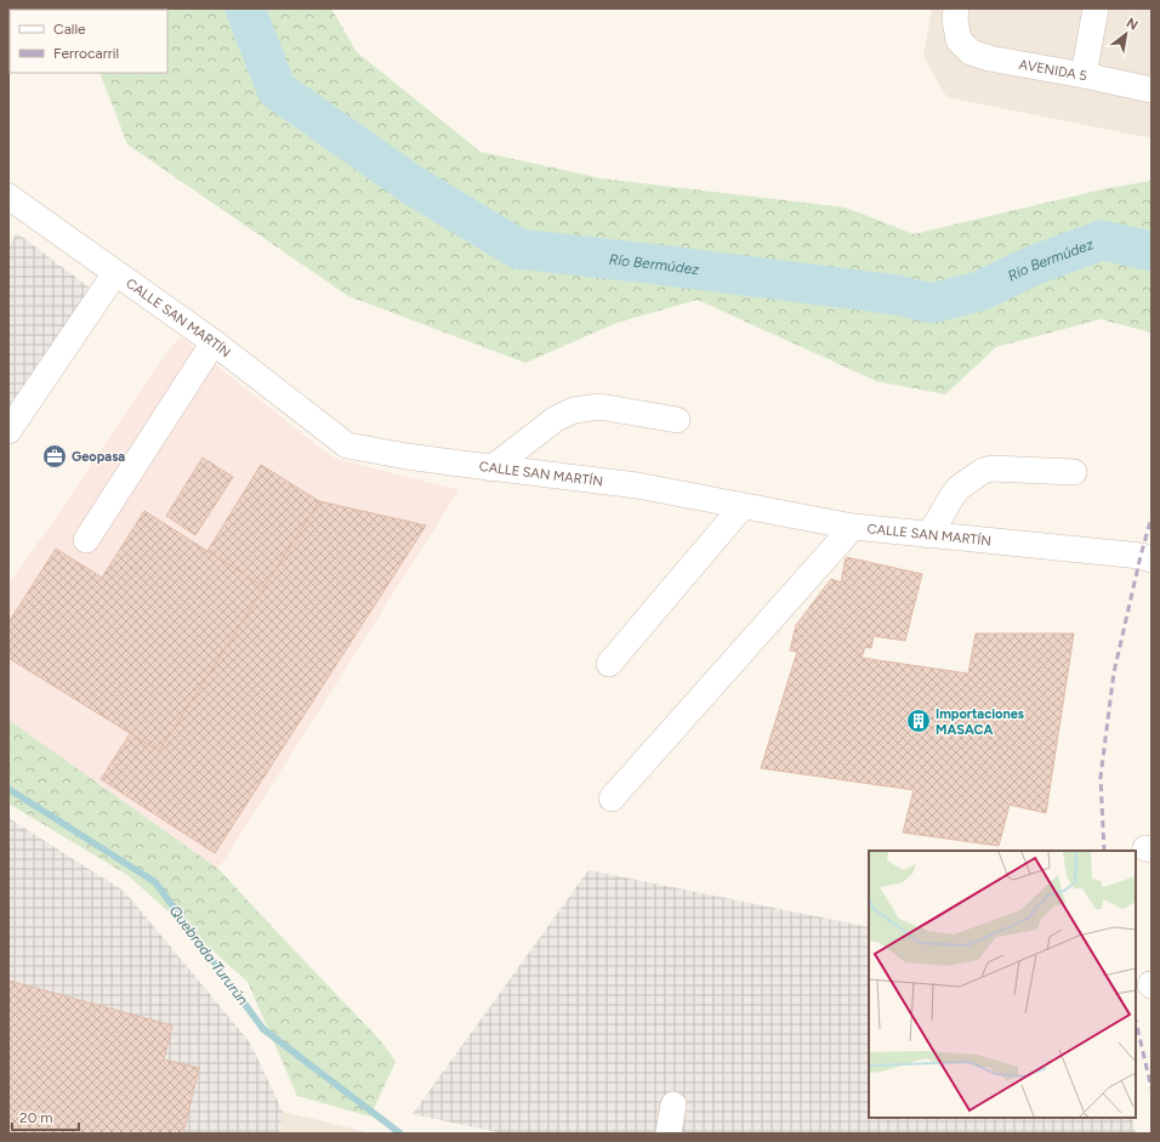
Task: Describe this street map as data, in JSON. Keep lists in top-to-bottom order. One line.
{"streets":{"street":["AVENIDA 5","CALLE SAN MARTÍN"]},"water":["Río Bermúdez","Quebrada Tururún"],"places":{"office":["Geopasa"],"building":["Importaciones MASACA"]},"legend":["Calle","Ferrocarril"],"scale_bar":"20 m","north":"top right"}
